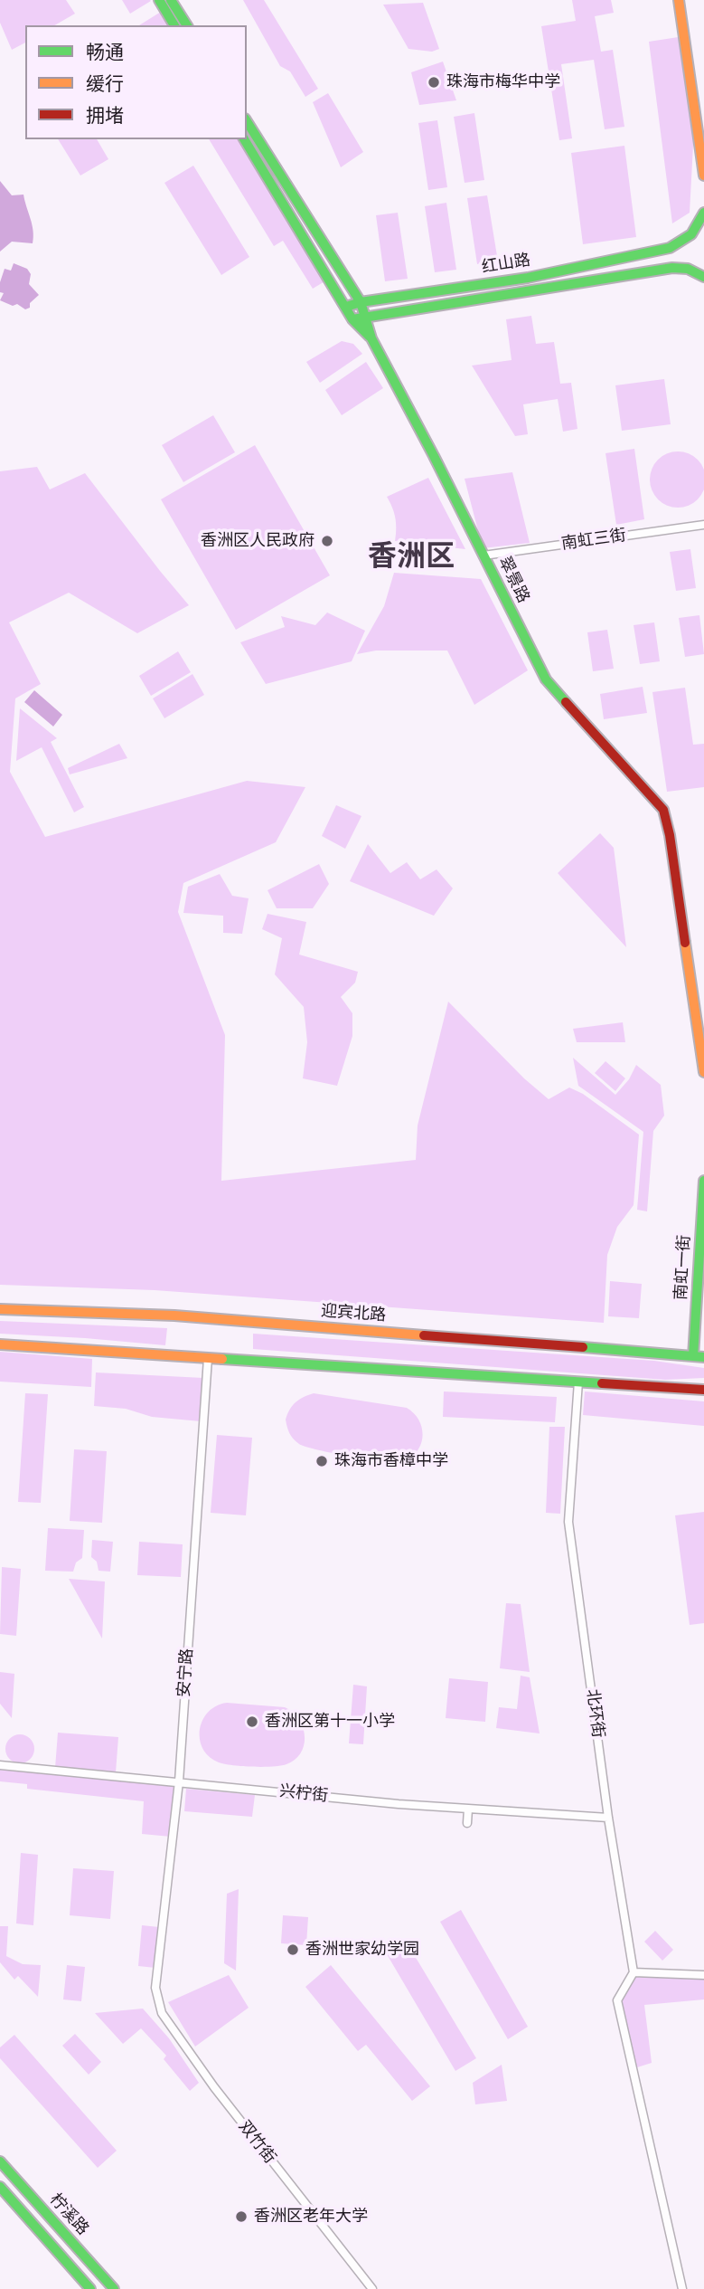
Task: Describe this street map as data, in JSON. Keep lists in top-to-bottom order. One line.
{"streets":{"main road":["红山路","翠景路","南虹一街","迎宾北路","柠溪路"],"street":["南虹三街","安宁路","北环街","兴柠街","双竹街"]},"crossings":[["红山路","翠景路"],["南虹三街","翠景路"],["南虹一街","迎宾北路"],["安宁路","兴柠街"],["安宁路","双竹街"],["北环街","兴柠街"]],"districts":["香洲区"],"places":["珠海市梅华中学","香洲区人民政府","珠海市香樟中学","香洲区第十一小学","香洲世家幼学园","香洲区老年大学"],"legend":["畅通","缓行","拥堵"]}
